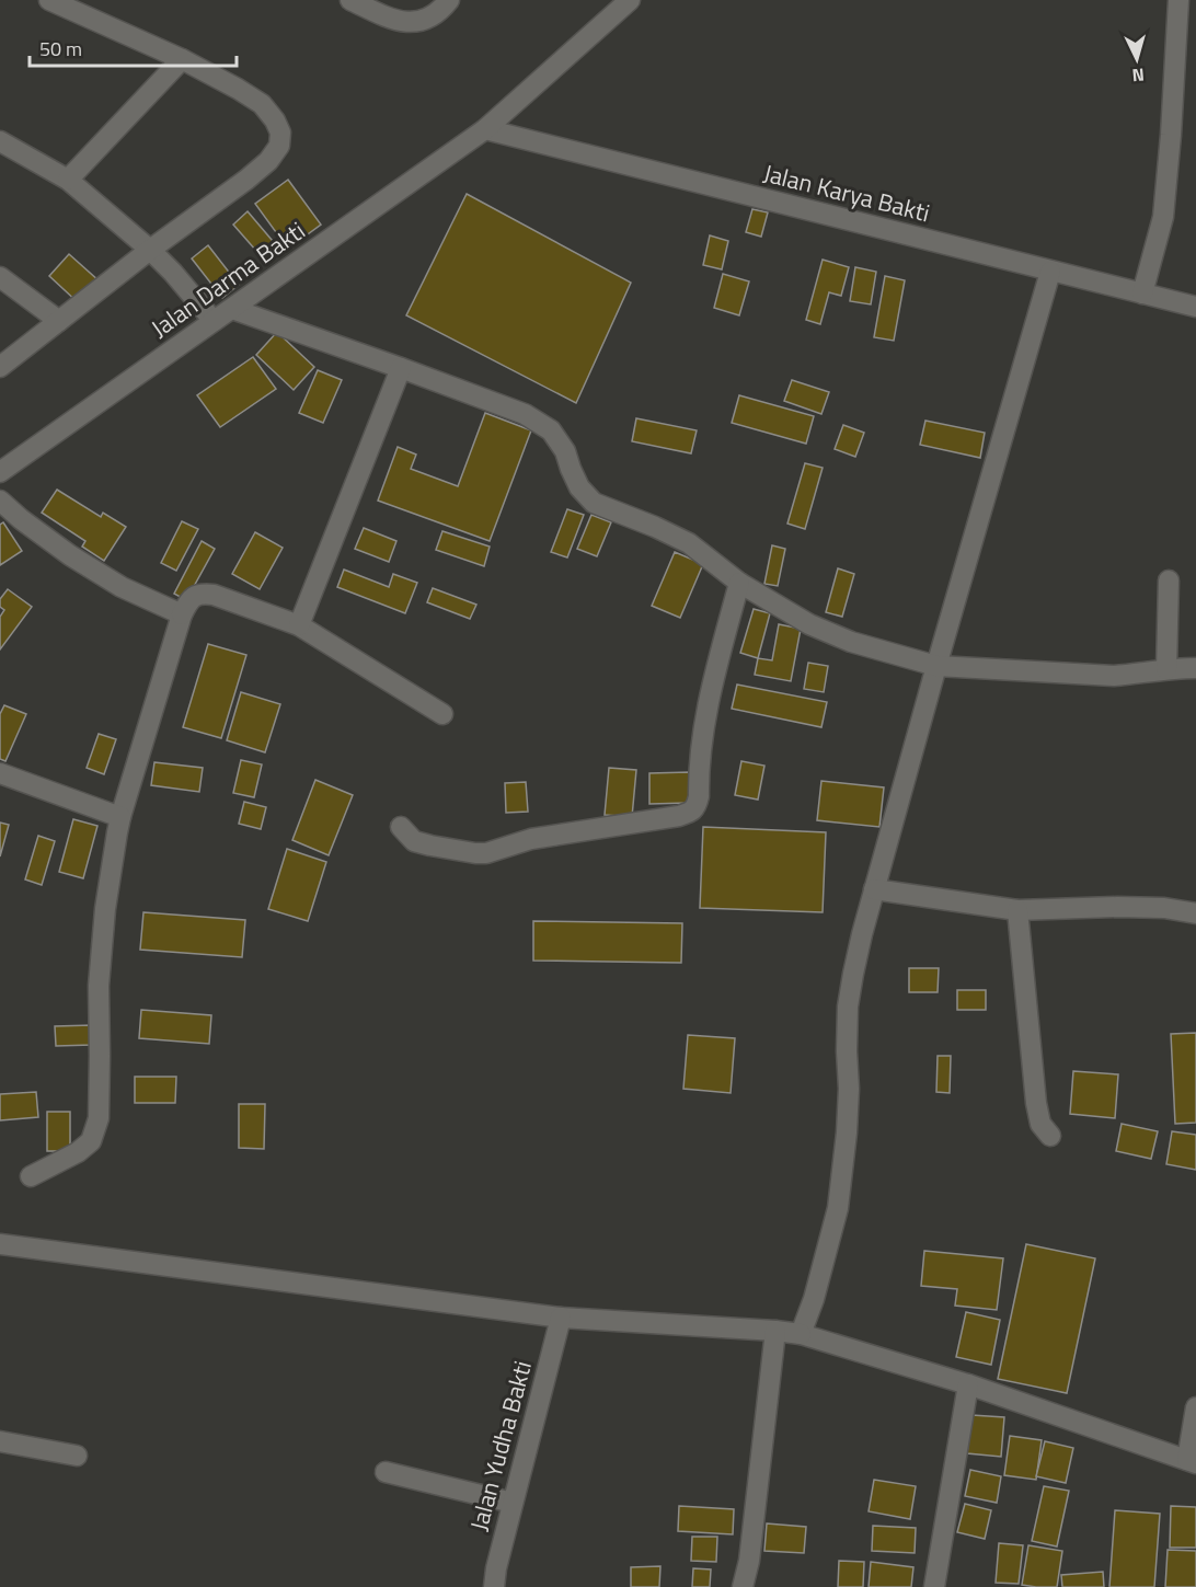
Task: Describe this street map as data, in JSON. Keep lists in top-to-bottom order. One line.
{"streets":{"street":["Jalan Karya Bakti","Jalan Darma Bakti","Jalan Yudha Bakti"]},"crossings":[["Jalan Karya Bakti","Jalan Darma Bakti"]],"scale_bar":"50 m","north":"bottom"}
